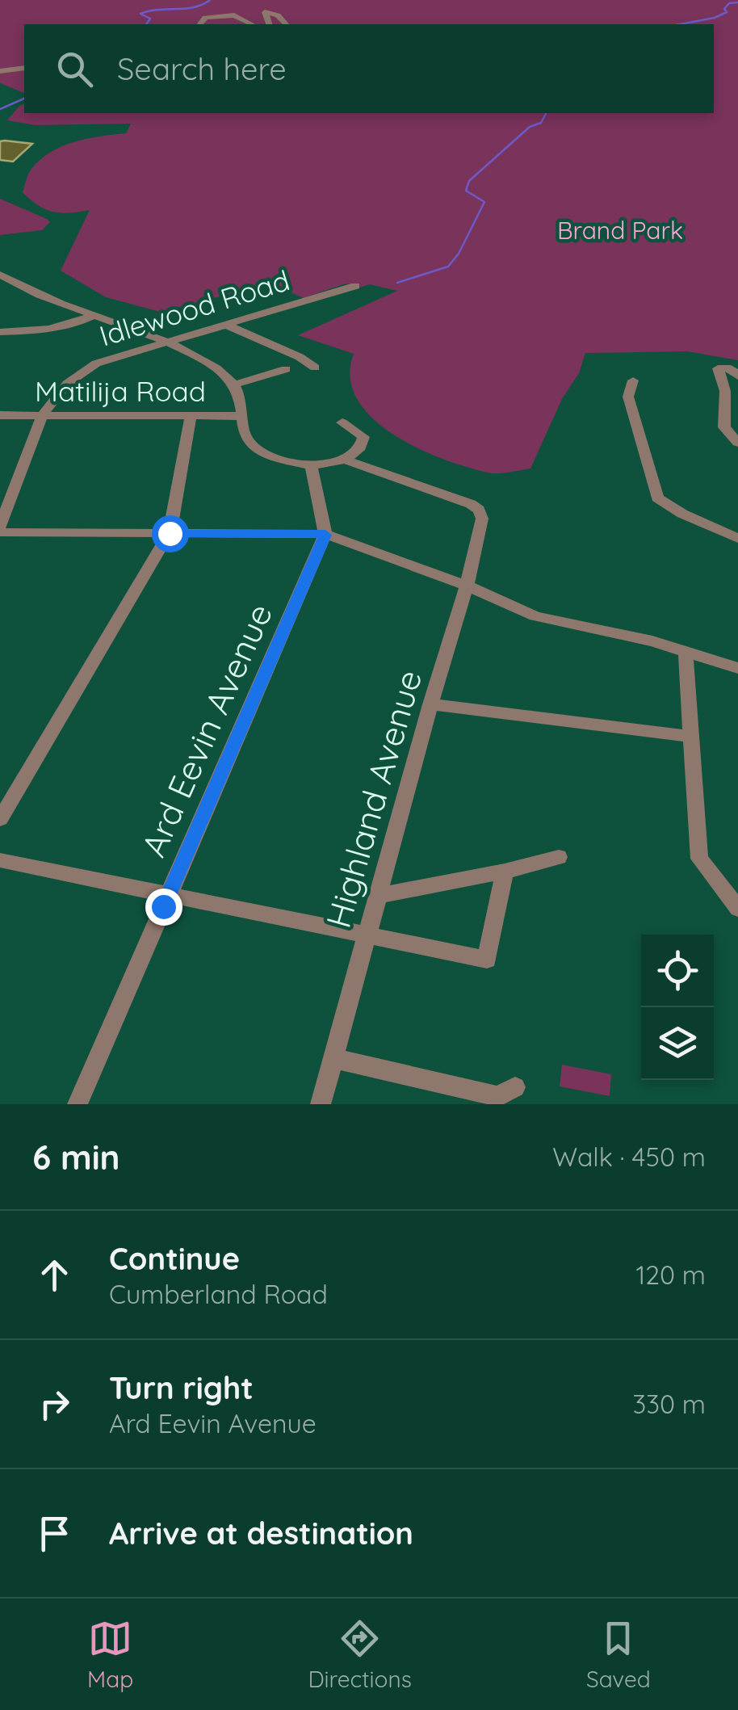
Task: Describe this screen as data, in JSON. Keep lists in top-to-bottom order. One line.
{"streets":{"street":["Idlewood Road","Matilija Road","Ard Eevin Avenue","Highland Avenue"]},"crossings":[["Idlewood Road","Matilija Road"]],"parks":["Brand Park"],"page":{"search":"Search here","heading":["6 min","Walk · 450 m"],"list":[["Continue","Cumberland Road","120 m"],["Turn right","Ard Eevin Avenue","330 m"],"Arrive at destination"],"nav":["Map","Directions","Saved"]}}
